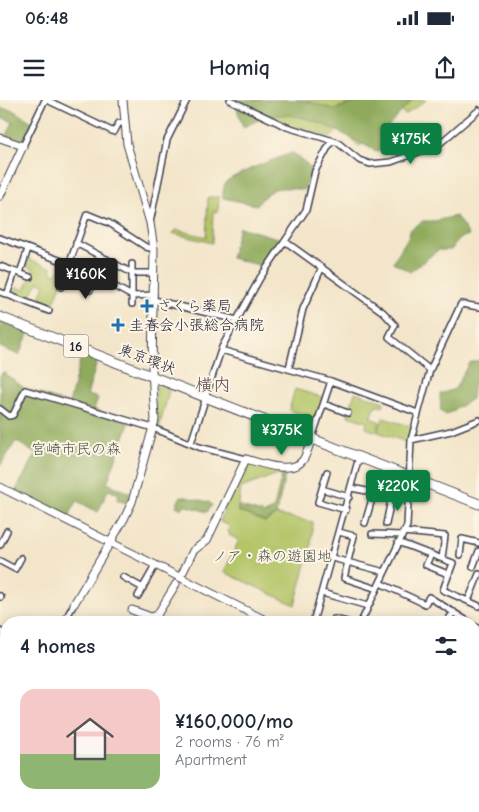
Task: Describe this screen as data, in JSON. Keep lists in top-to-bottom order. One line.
{"streets":{"highway":["16","東京環状"]},"districts":["横内"],"parks":["宮崎市民の森","ノア・森の遊園地"],"places":{"health":["さくら薬局","圭春会小張総合病院"]},"page":{"status":"06:48","header":"Homiq","price":["¥175K","¥160K","¥375K","¥220K"],"heading":"4 homes","list":[{"name":"¥160,000/mo","note":"2 rooms · 76 m² · Apartment"}]}}
